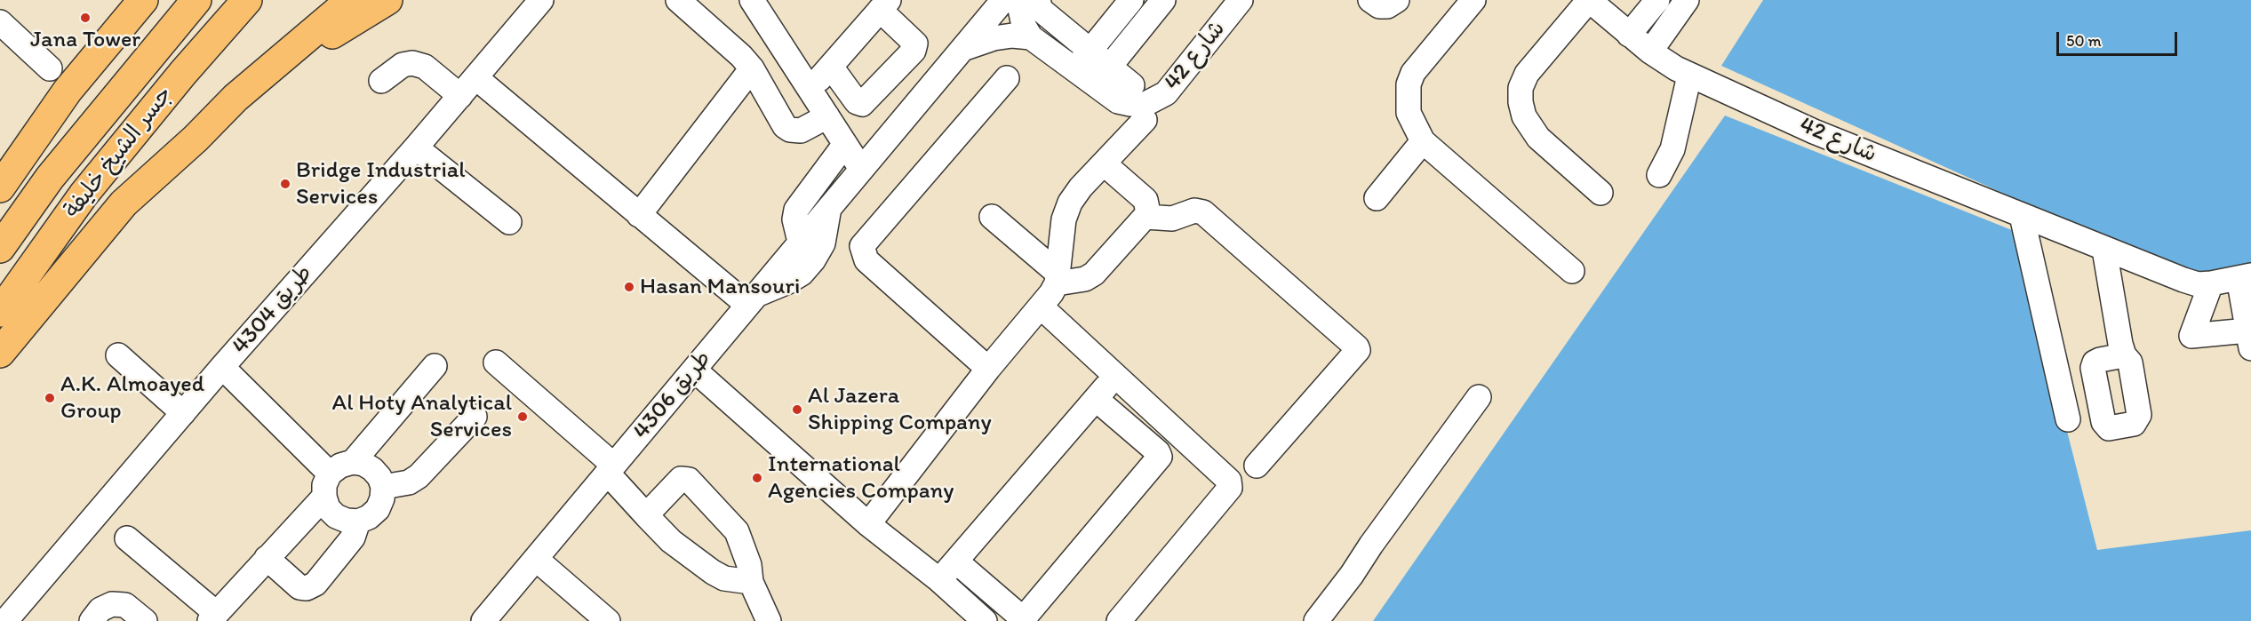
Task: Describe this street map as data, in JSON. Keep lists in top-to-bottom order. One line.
{"streets":{"highway":["جسر الشيخ خليفة"],"street":["شارع 42","طريق 4304","طريق 4306"]},"places":["Jana Tower","Bridge Industrial Services","Hasan Mansouri","A.K. Almoayed Group","Al Jazera Shipping Company","Al Hoty Analytical Services","International Agencies Company"],"scale_bar":"50 m"}
